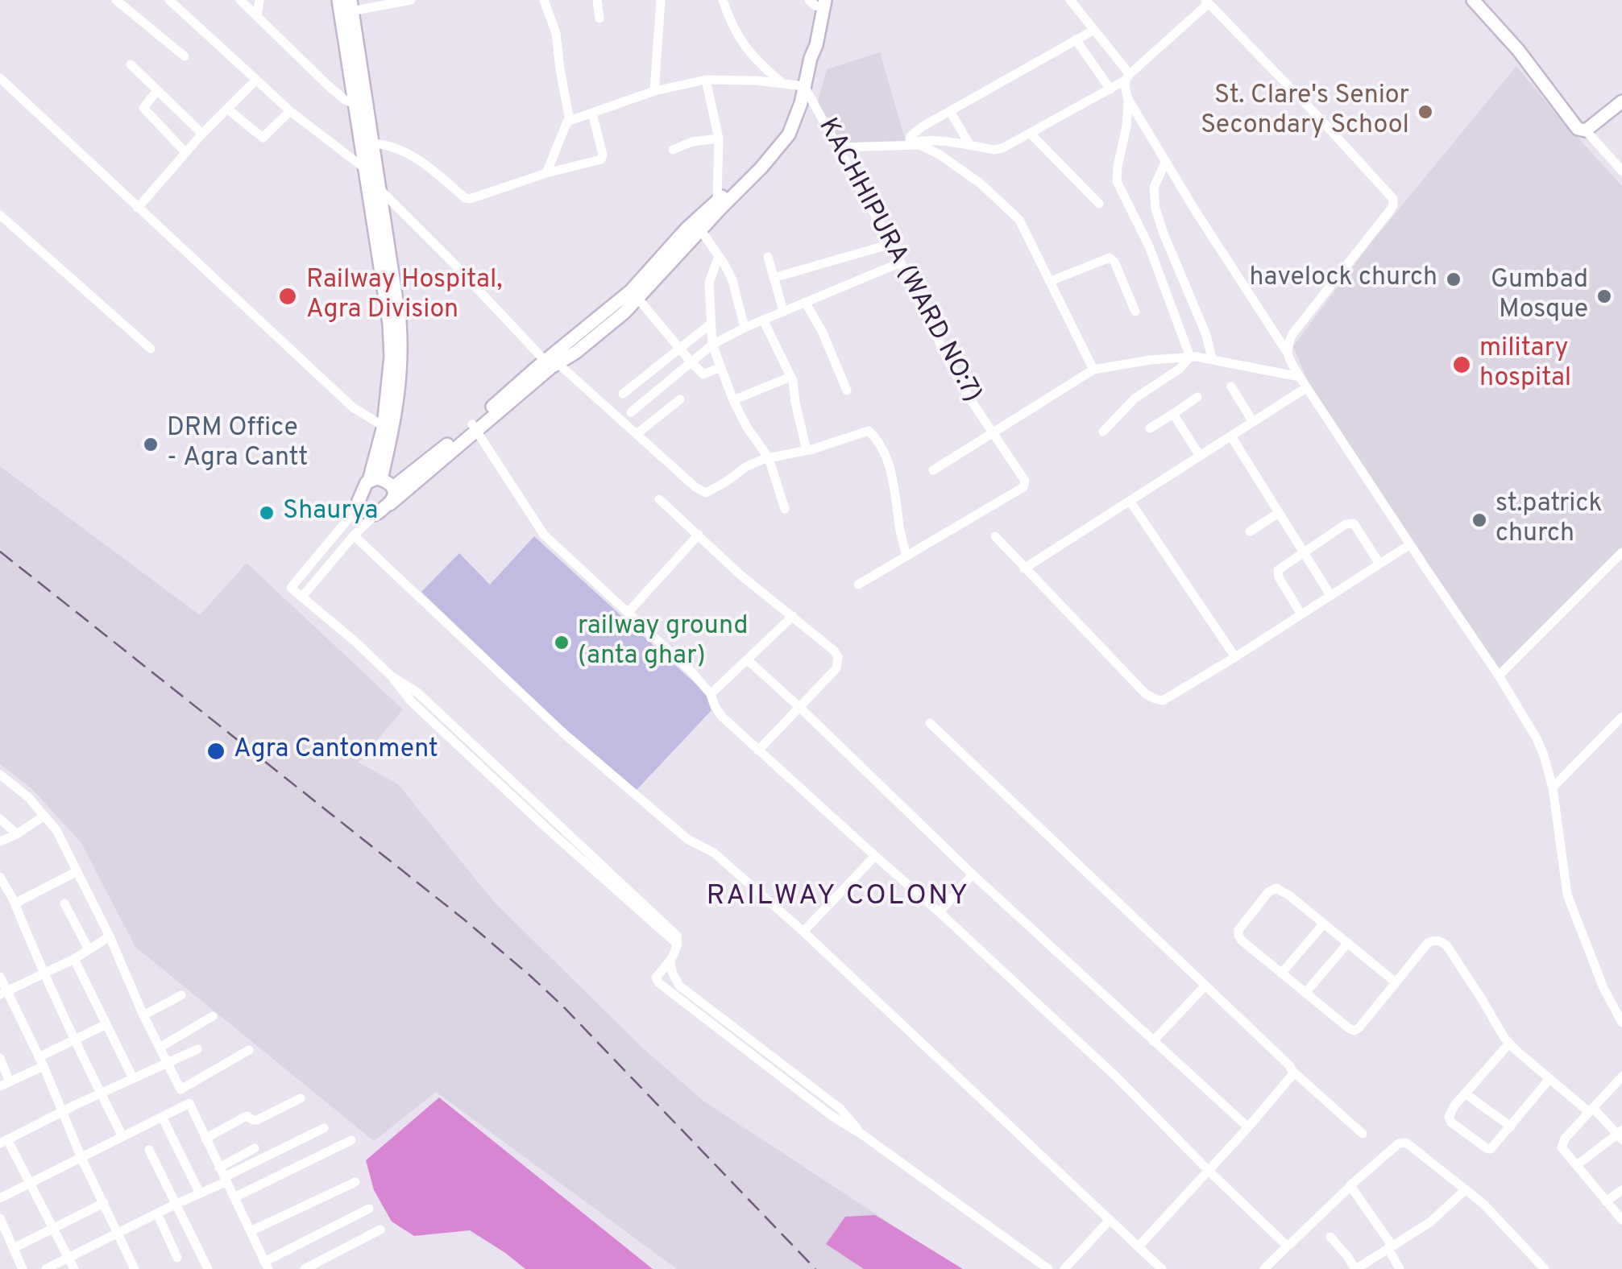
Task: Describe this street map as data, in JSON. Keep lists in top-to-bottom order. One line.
{"streets":{"street":["KACHHIPURA (WARD NO:7)"]},"districts":["RAILWAY COLONY"],"places":["St. Clare's Senior Secondary School","havelock church","Railway Hospital, Agra Division","Gumbad Mosque","military hospital","DRM Office - Agra Cantt","Shaurya","st.patrick church","railway ground (anta ghar)","Agra Cantonment"]}
